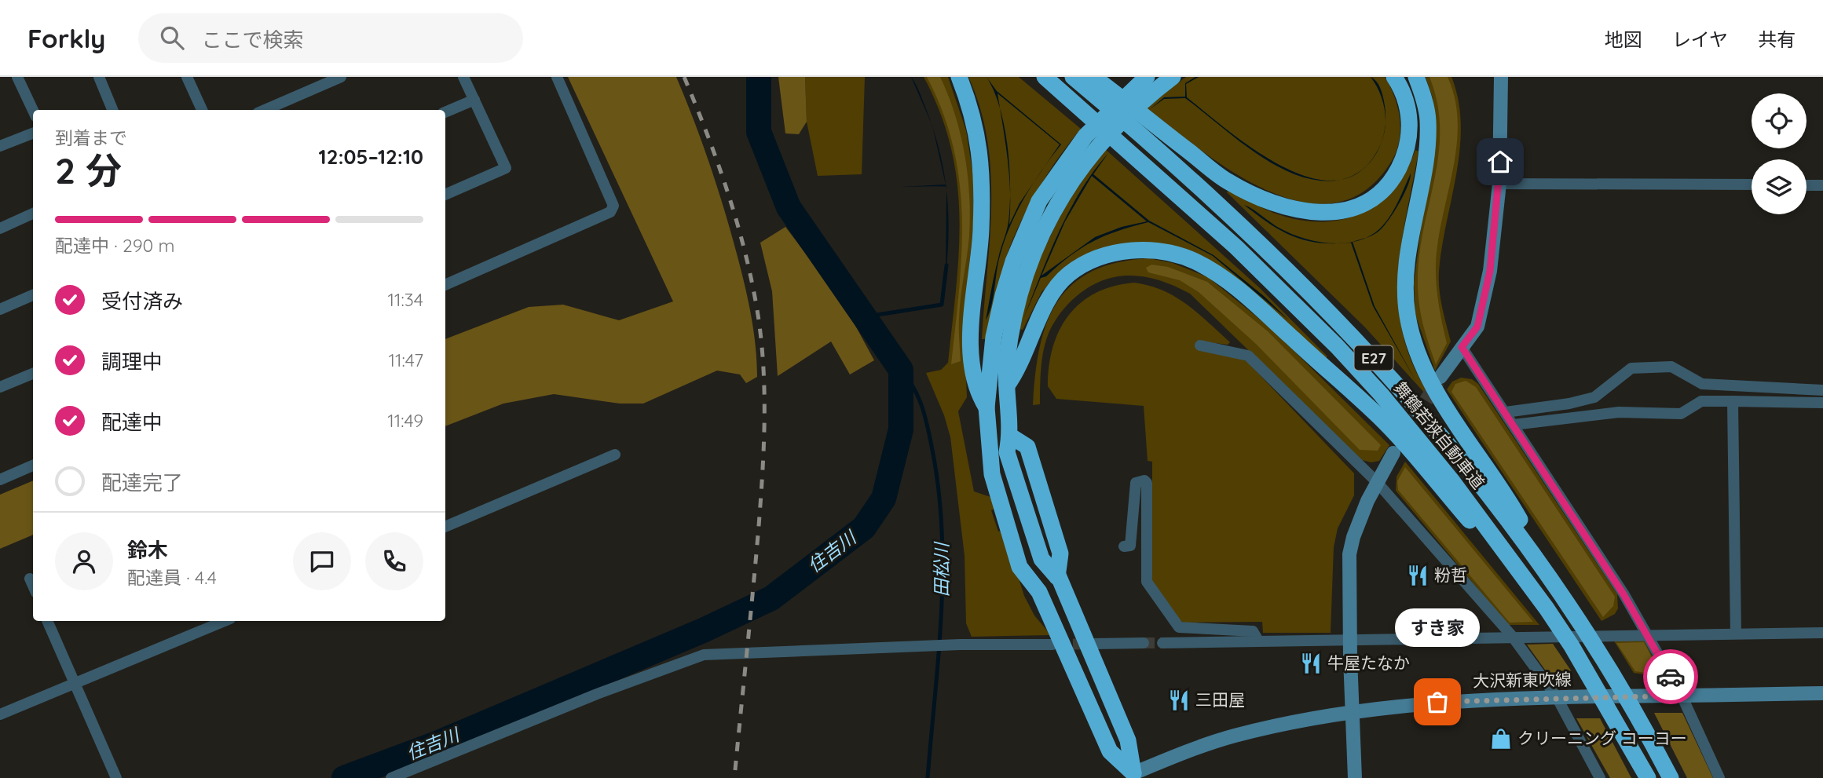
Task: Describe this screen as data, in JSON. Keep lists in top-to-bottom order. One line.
{"streets":{"highway":["E27","舞鶴若狭自動車道"],"main road":["大沢新東吹線"]},"water":["住吉川","田松川"],"places":{"restaurant":["粉哲","牛屋たなか","三田屋"],"other":["すき家"],"shop":["クリーニング コーヨー"]},"page":{"header":"Forkly","search":"ここで検索","nav":["地図","レイヤ","共有"],"heading":["2 分","到着まで","12:05–12:10"],"panel":["鈴木","配達員 · 4.4"],"bar":"配達中 · 290 m","list":[["受付済み","11:34"],["調理中","11:47"],["配達中","11:49"],"配達完了"],"bubble":"すき家"}}
